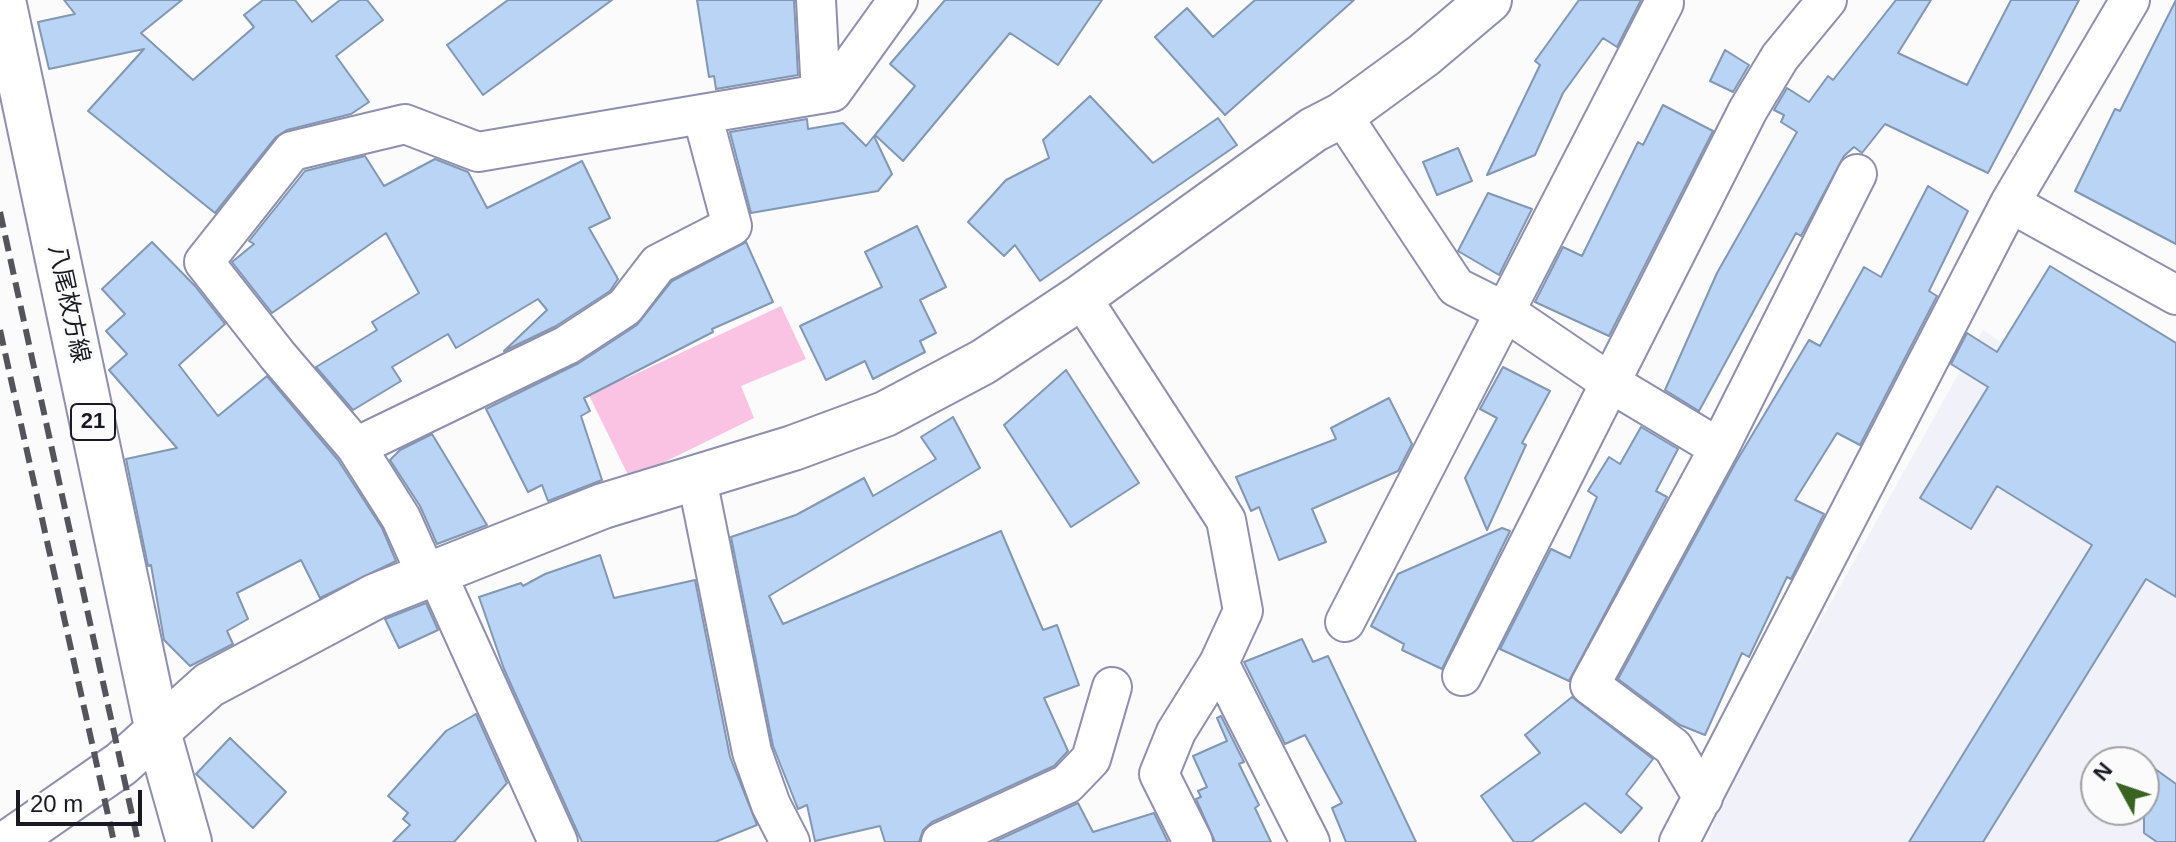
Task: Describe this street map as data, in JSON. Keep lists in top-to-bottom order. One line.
{"streets":{"street":["八尾枚方線","21"]},"scale_bar":"20 m","north":"top left"}
